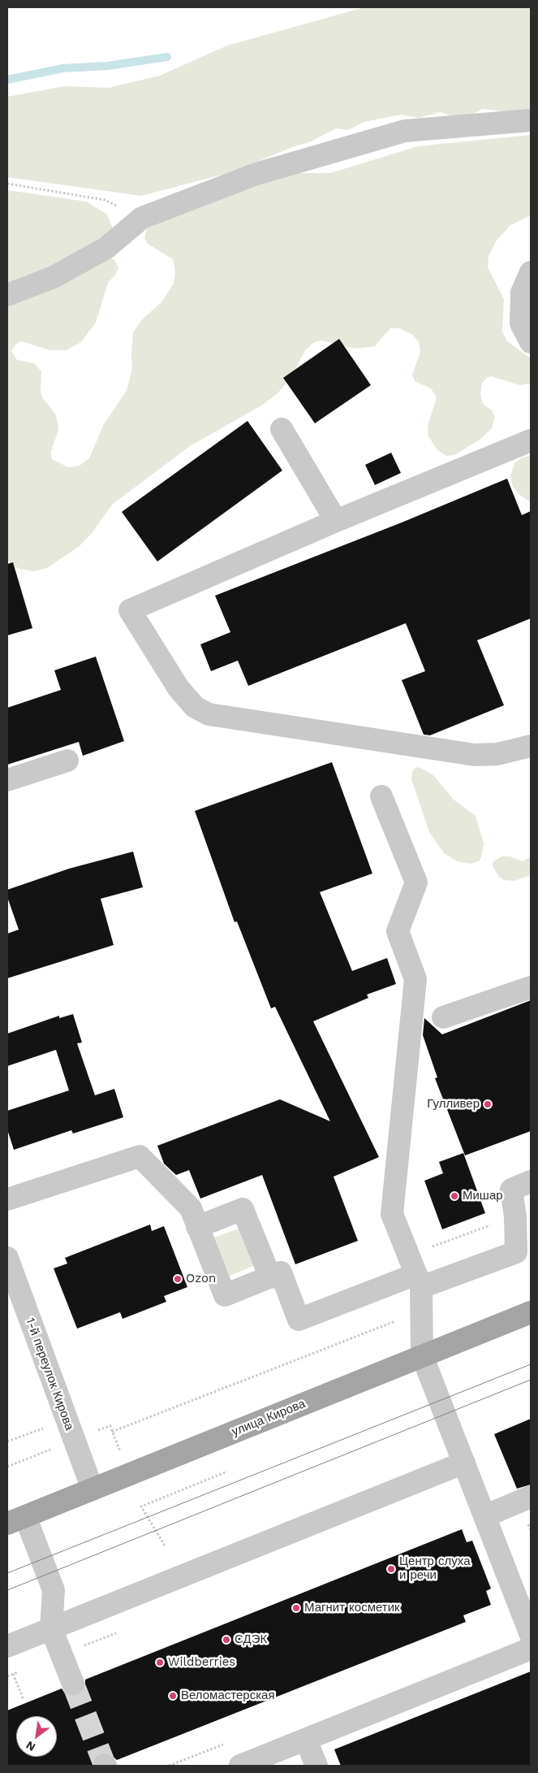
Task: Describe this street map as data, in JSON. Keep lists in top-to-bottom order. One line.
{"streets":{"main road":["улица Кирова"],"street":["1-й переулок Кирова"]},"crossings":[["1-й переулок Кирова","улица Кирова"]],"places":["Гулливер","Мишар","Ozon","Центр слуха и речи","Магнит косметик","СДЭК","Wildberries","Веломастерская"],"north":"bottom left"}
